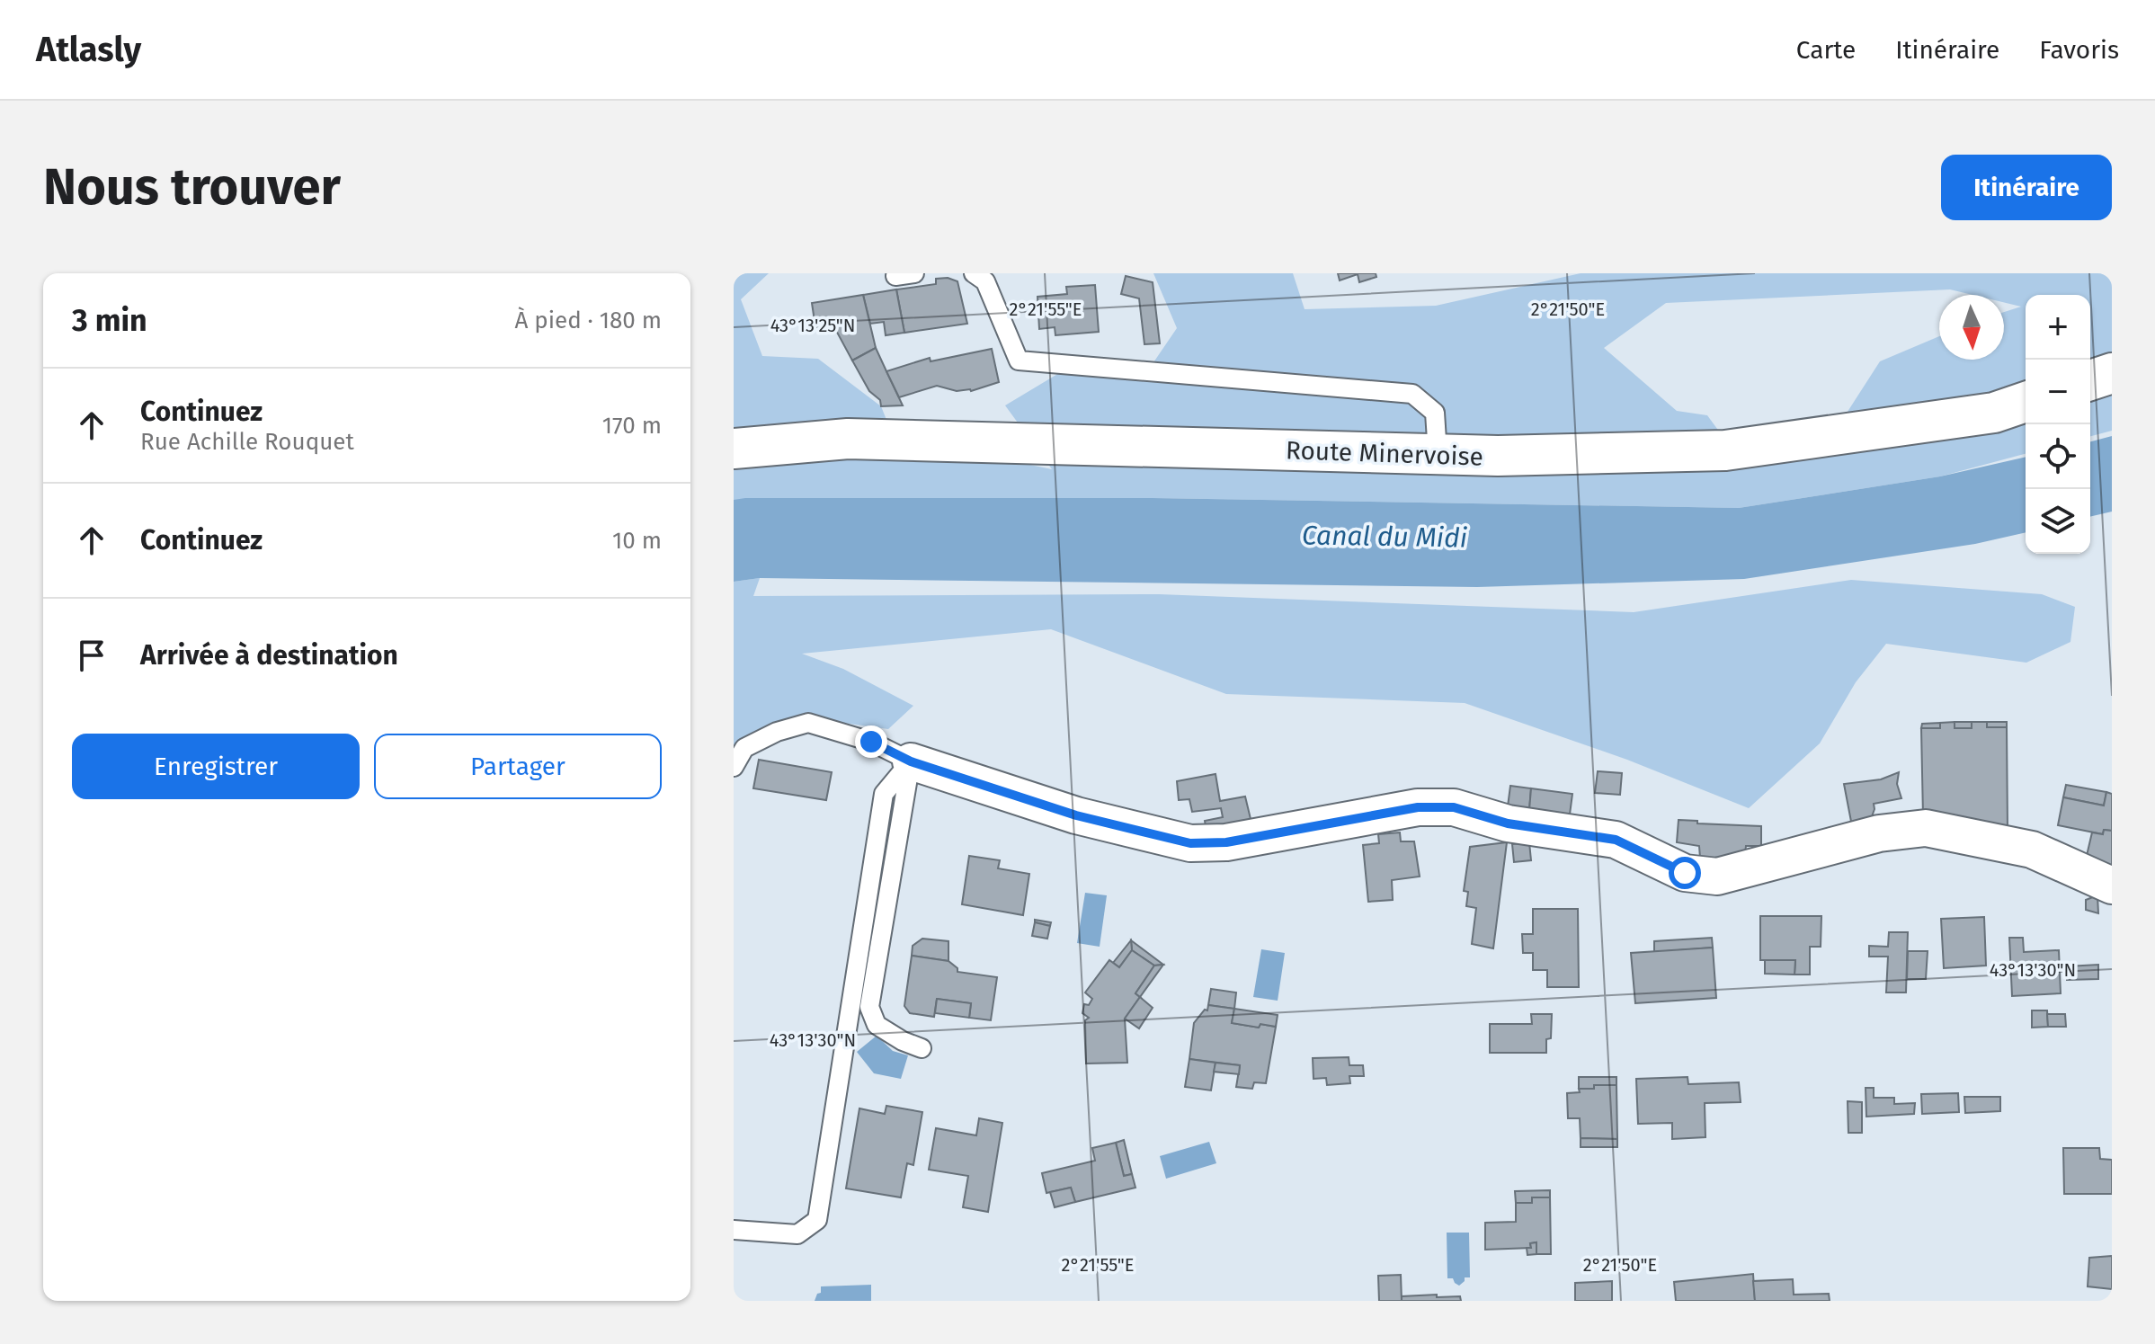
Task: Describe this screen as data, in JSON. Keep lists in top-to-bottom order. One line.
{"streets":{"main road":["Route Minervoise"]},"water":["Canal du Midi"],"north":"bottom","page":{"header":"Atlasly","nav":["Carte","Itinéraire","Favoris"],"buttons":["Itinéraire",["Enregistrer","Partager"]],"title":"Nous trouver","heading":["3 min","À pied · 180 m"],"map_buttons":["+","−"],"list":[["Continuez","Rue Achille Rouquet","170 m"],["Continuez","10 m"],"Arrivée à destination"]},"coordinates":["2°21'55\"E","2°21'50\"E","43°13'25\"N","43°13'30\"N"]}
